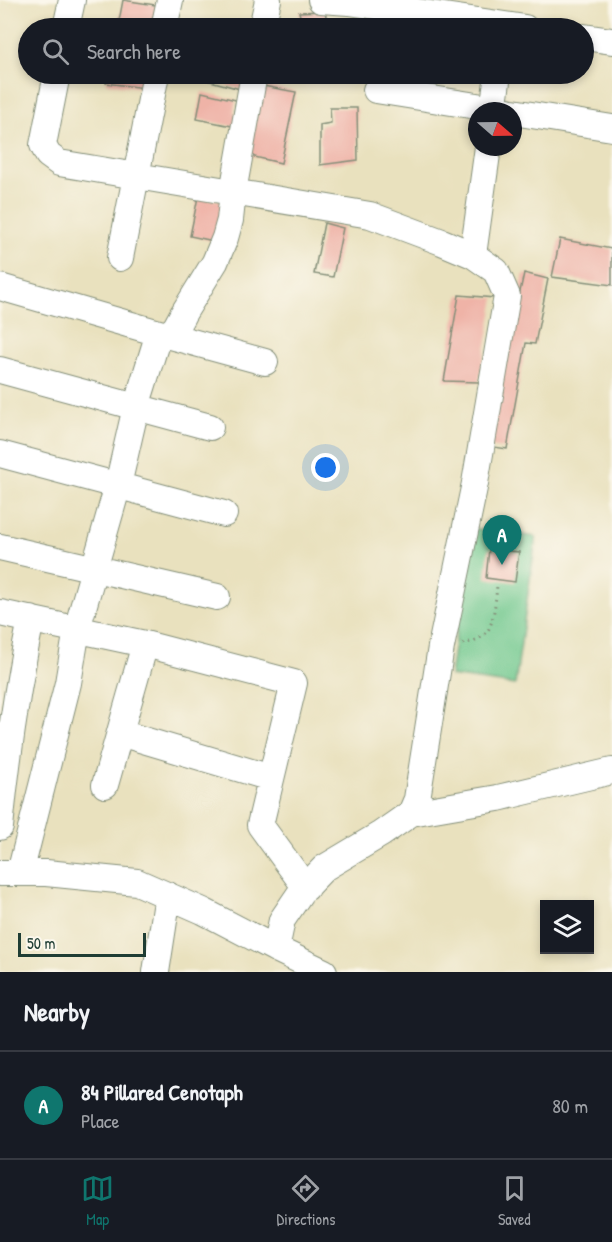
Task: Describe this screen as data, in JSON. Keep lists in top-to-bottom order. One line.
{"scale_bar":"50 m","north":"right","page":{"search":"Search here","pins":"A","scale":"50 m","heading":"Nearby","list":[{"mark":"A","name":"84 Pillared Cenotaph","note":"Place","value":"80 m"}],"nav":["Map","Directions","Saved"]}}
